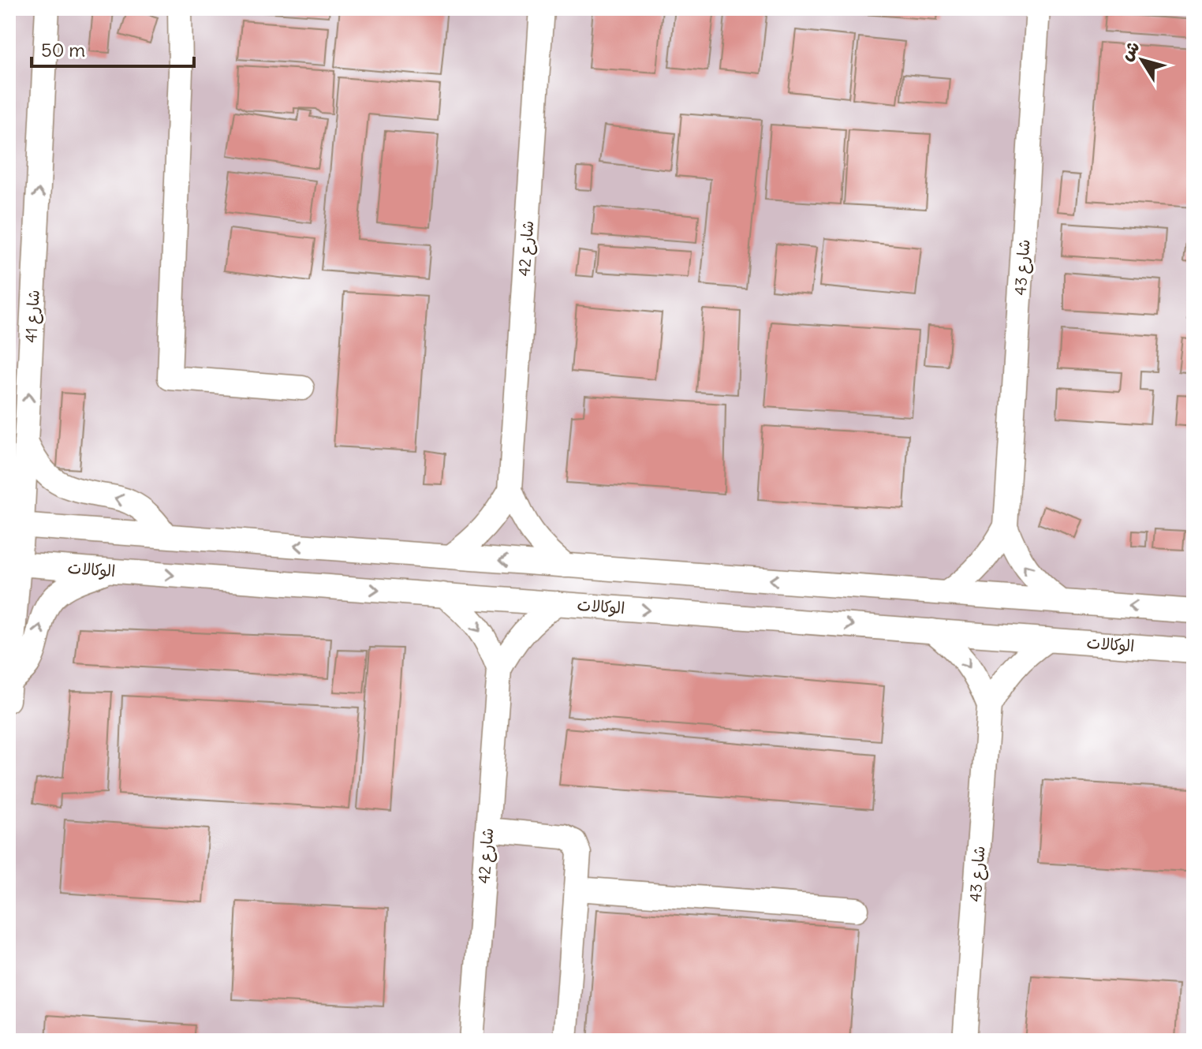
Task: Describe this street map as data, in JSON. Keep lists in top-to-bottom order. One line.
{"streets":{"street":["شارع 42","شارع 43","شارع 41","الوكالات"]},"crossings":[["شارع 42","الوكالات"],["شارع 43","الوكالات"],["شارع 41","الوكالات"]],"one_way":["شارع 41"],"scale_bar":"50 m","north":"top left"}
